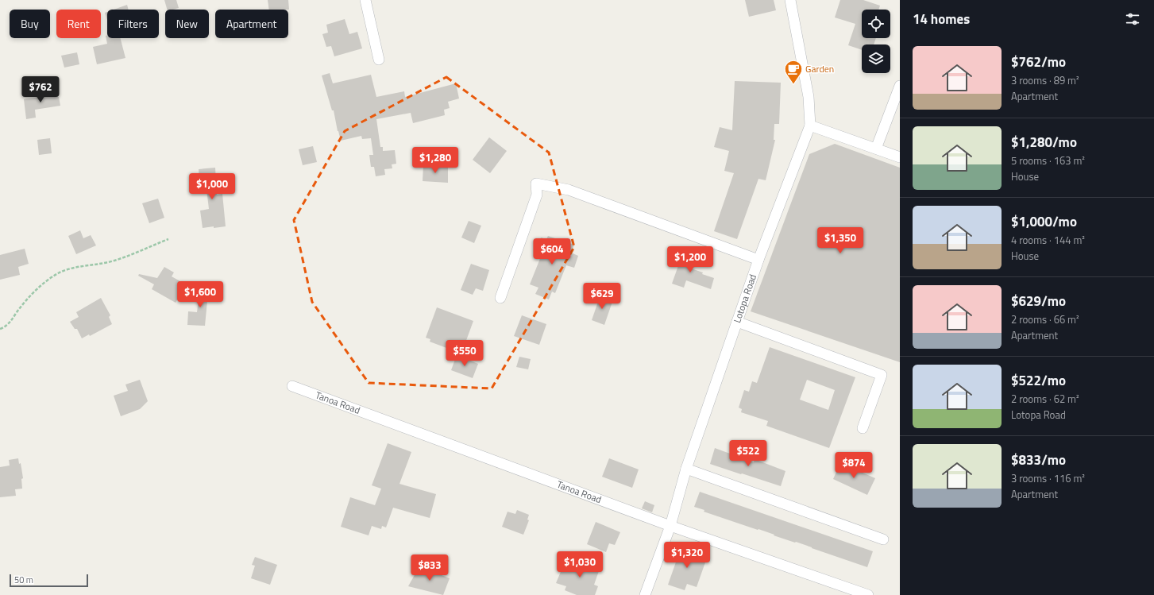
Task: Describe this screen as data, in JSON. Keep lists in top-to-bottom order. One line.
{"streets":{"street":["Lotopa Road","Tanoa Road"]},"crossings":[["Lotopa Road","Tanoa Road"]],"places":{"cafe":["Garden"]},"scale_bar":"50 m","page":{"heading":"14 homes","chip":["Buy","Rent","Filters","New","Apartment"],"list":[{"name":"$762/mo","note":"3 rooms · 89 m² · Apartment"},{"name":"$1,280/mo","note":"5 rooms · 163 m² · House"},{"name":"$1,000/mo","note":"4 rooms · 144 m² · House"},{"name":"$629/mo","note":"2 rooms · 66 m² · Apartment"},{"name":"$522/mo","note":"2 rooms · 62 m² · Lotopa Road"},{"name":"$833/mo","note":"3 rooms · 116 m² · Apartment"}],"price":["$762","$1,280","$1,000","$1,350","$604","$1,200","$1,600","$629","$550","$522","$874","$1,320","$1,030","$833"],"scale":"50 m"}}
